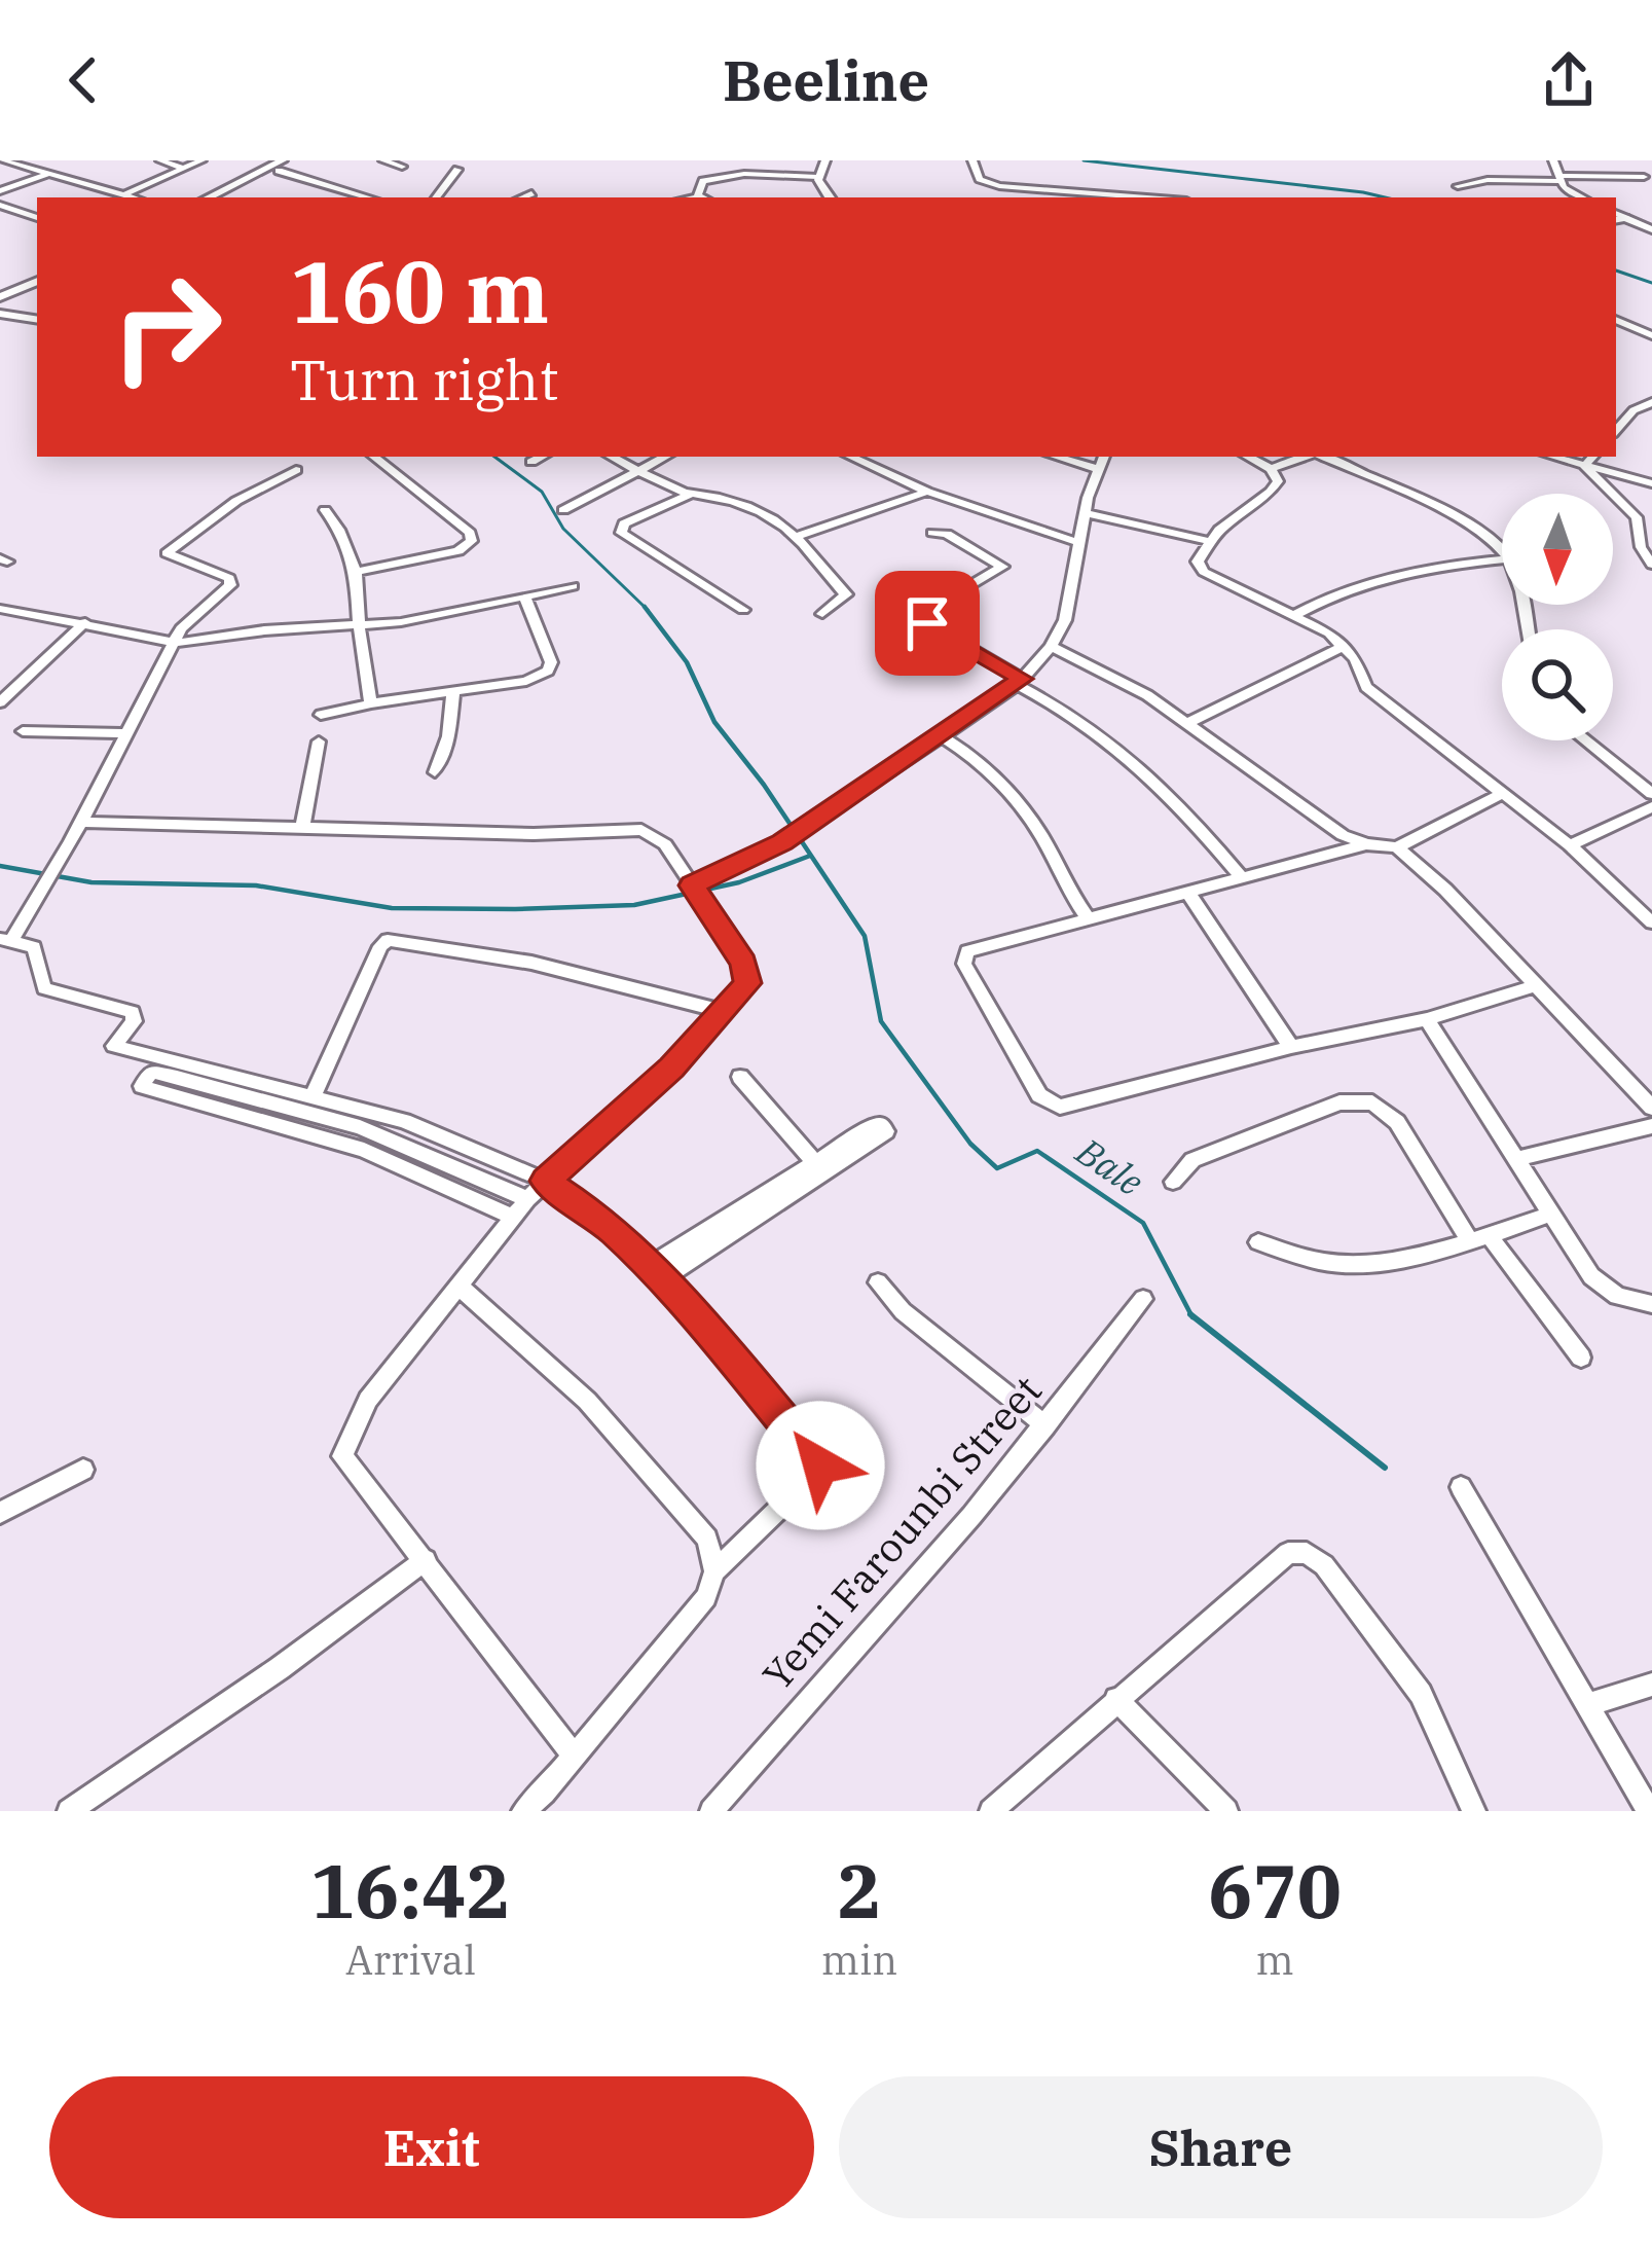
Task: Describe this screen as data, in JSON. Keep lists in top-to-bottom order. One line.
{"streets":{"street":["Yemi Farounbi Street"]},"water":["Bale"],"north":"bottom","page":{"header":"Beeline","turn":["160 m","Turn right"],"eta":["16:42","Arrival","2","min","670","m"],"buttons":["Exit","Share"]}}
